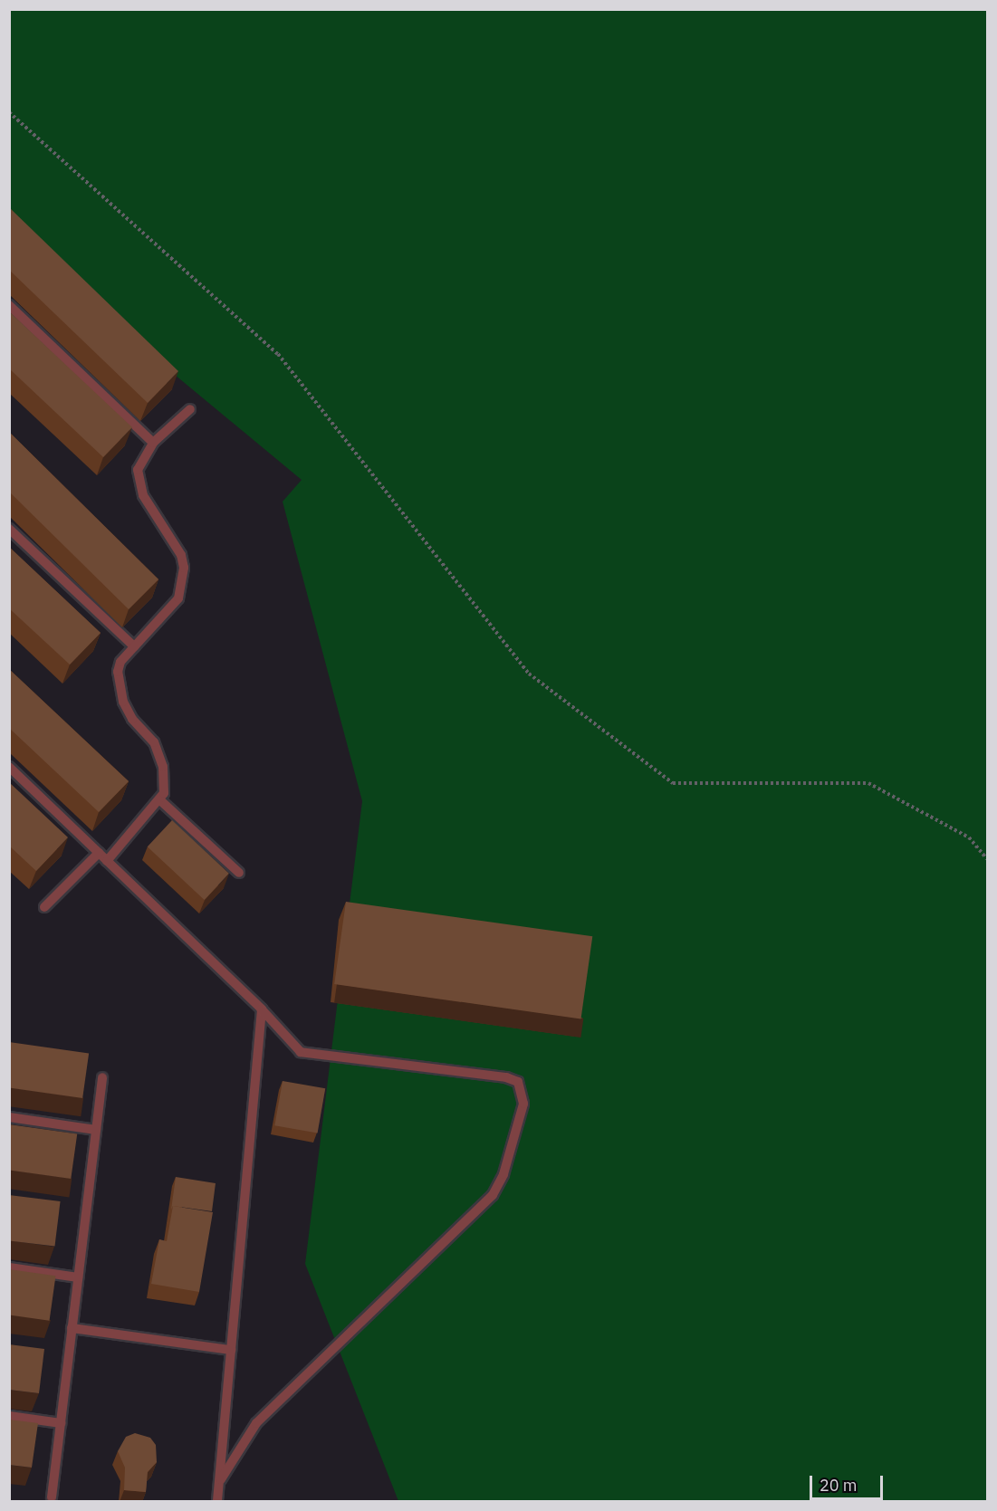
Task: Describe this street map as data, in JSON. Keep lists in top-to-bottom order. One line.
{"scale_bar":"20 m"}
